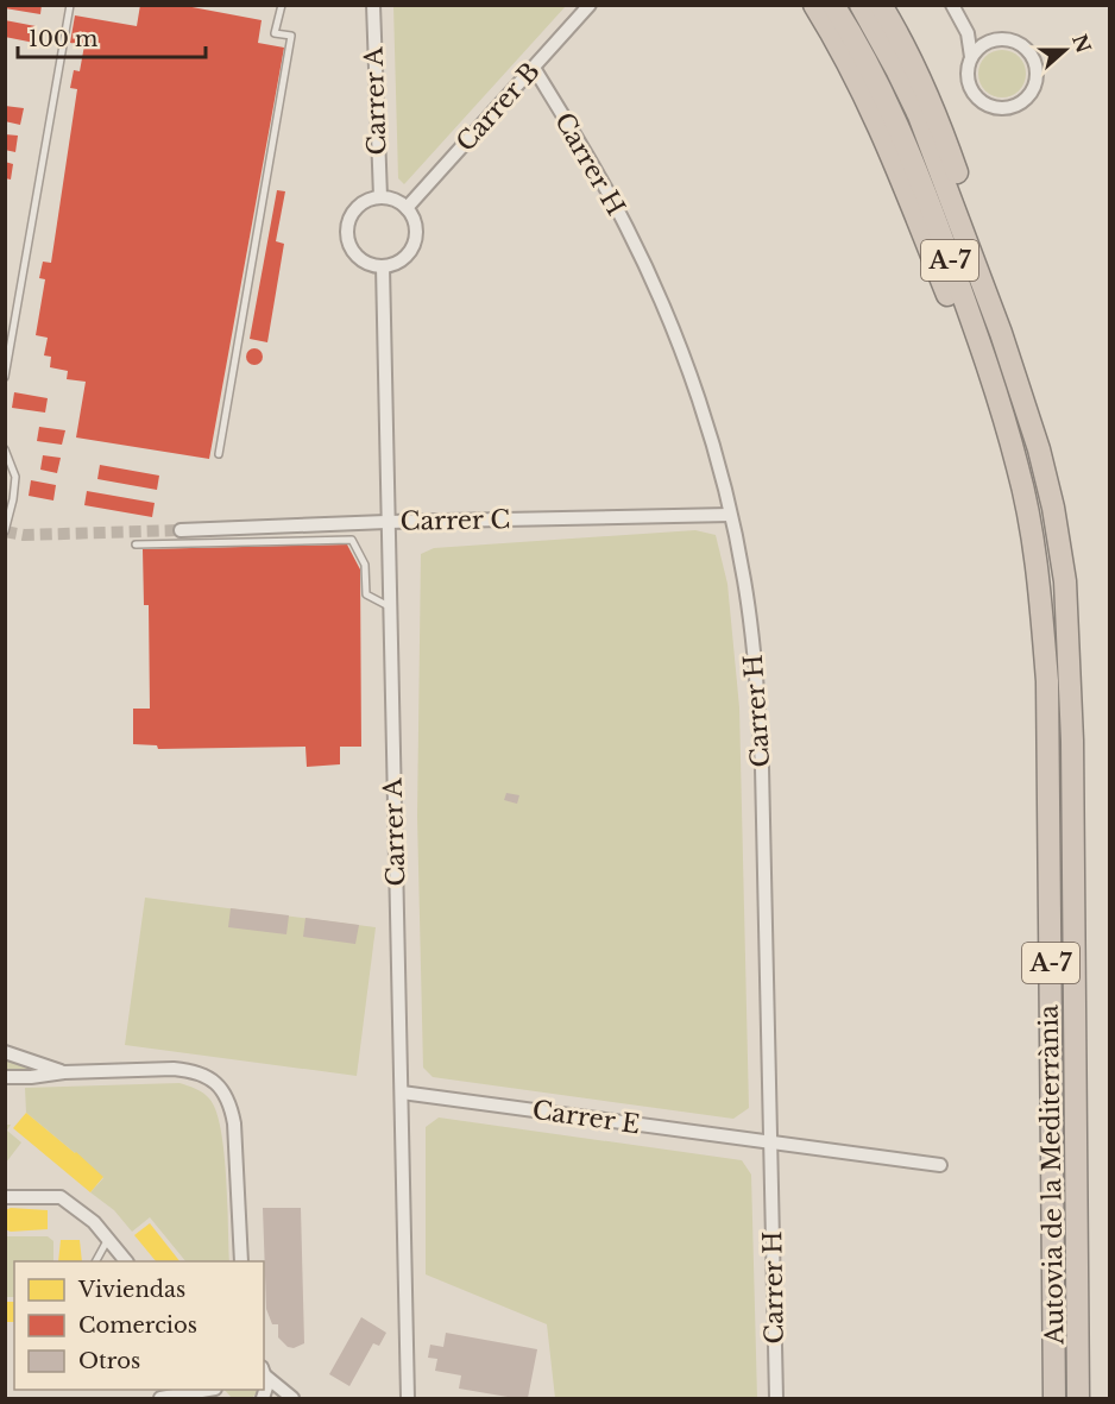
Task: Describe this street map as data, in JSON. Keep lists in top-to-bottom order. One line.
{"streets":{"highway":["A-7","Autovia de la Mediterrània"],"street":["Carrer A","Carrer B","Carrer H","Carrer C","Carrer E"]},"crossings":[["Carrer A","Carrer B"],["Carrer A","Carrer C"],["Carrer A","Carrer E"],["Carrer B","Carrer H"],["Carrer H","Carrer C"],["Carrer H","Carrer E"]],"legend":["Viviendas","Comercios","Otros"],"scale_bar":"100 m","north":"right"}
